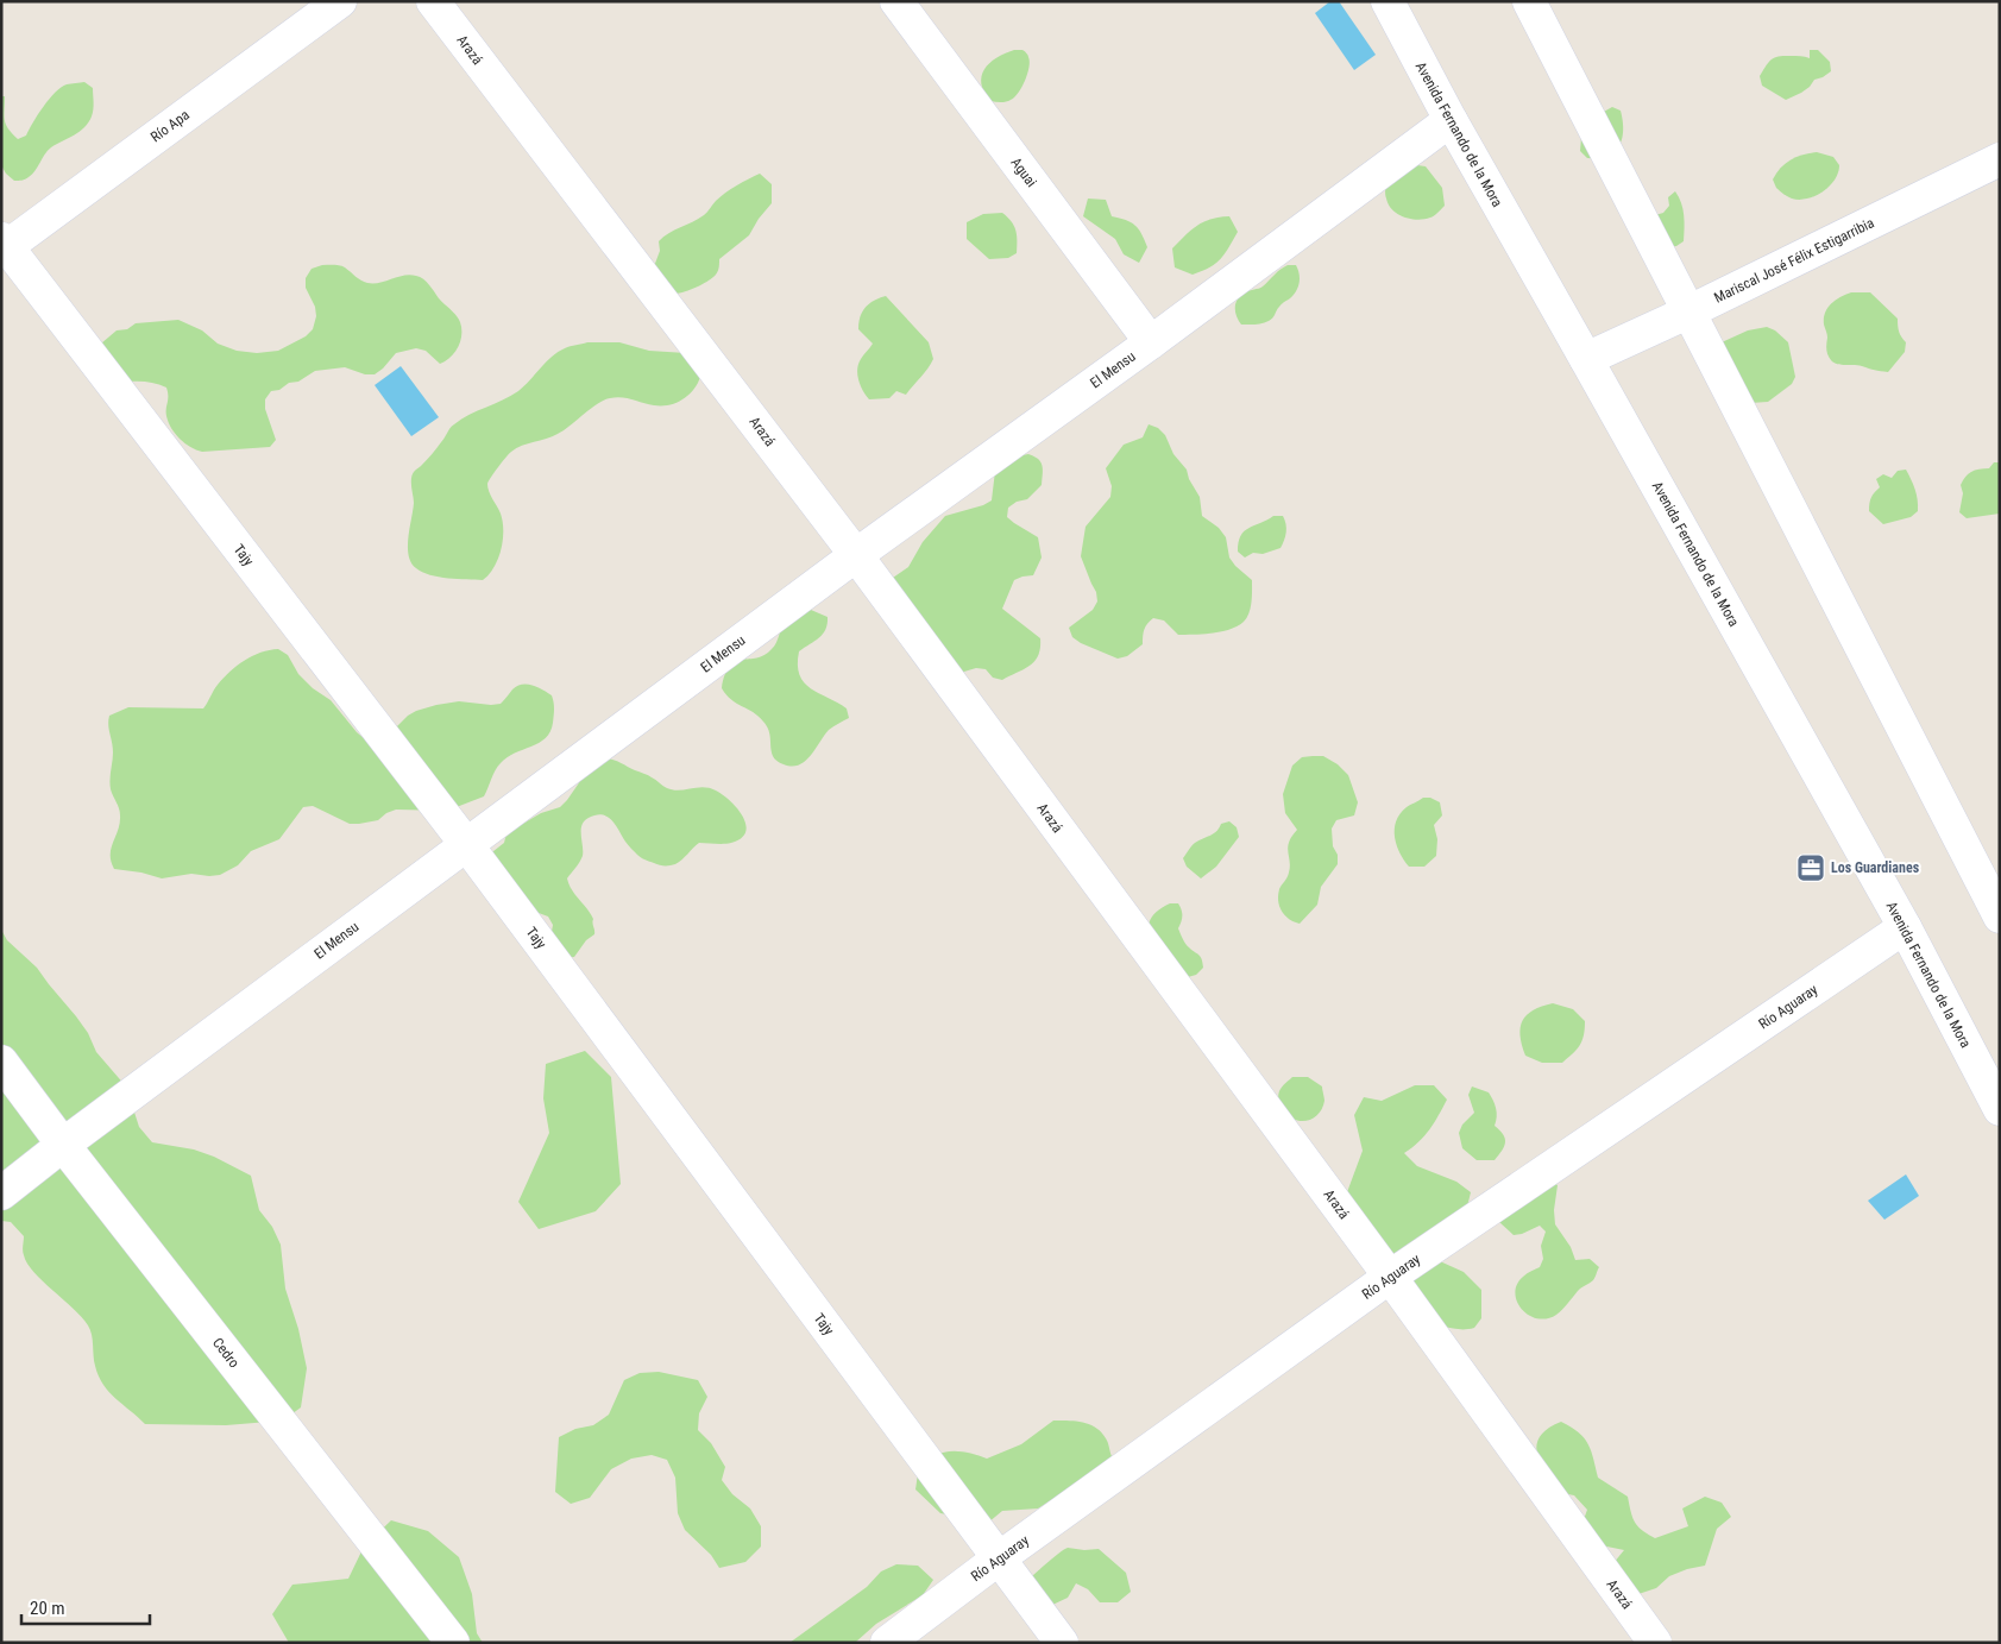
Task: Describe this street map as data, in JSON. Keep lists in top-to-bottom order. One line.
{"streets":{"street":["Arazá","Río Apa","Avenida Fernando de la Mora","Aguai","Mariscal José Félix Estigarribia","El Mensu","Tajy","Río Aguaray","Cedro"]},"crossings":[["Arazá","El Mensu"],["Arazá","Río Aguaray"],["Río Apa","Tajy"],["Avenida Fernando de la Mora","Mariscal José Félix Estigarribia"],["Avenida Fernando de la Mora","El Mensu"],["Avenida Fernando de la Mora","Río Aguaray"],["Aguai","El Mensu"],["El Mensu","Tajy"],["El Mensu","Cedro"],["Tajy","Río Aguaray"]],"places":{"office":["Los Guardianes"]},"scale_bar":"20 m"}
